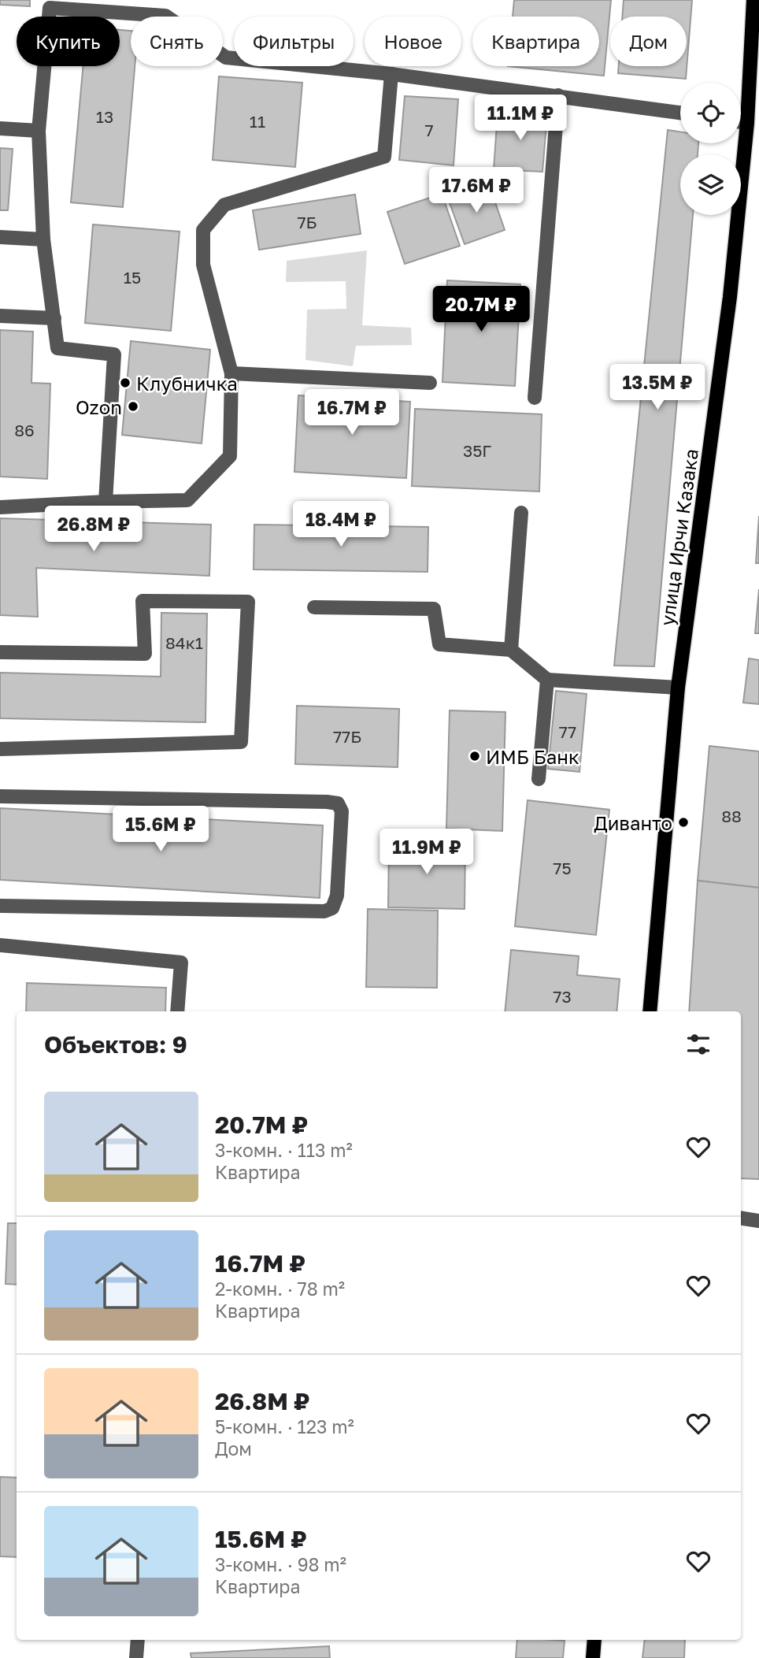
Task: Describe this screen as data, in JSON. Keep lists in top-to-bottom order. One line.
{"streets":{"main road":["улица Ирчи Казака"]},"places":["Клубничка","Ozon","ИМБ Банк","Диванто"],"house_numbers":["13","11","7","7Б","15","86","35Г","84к1","77","77Б","88","75","73"],"page":{"chip":["Купить","Снять","Фильтры","Новое","Квартира","Дом"],"price":["11.1M ₽","17.6M ₽","20.7M ₽","13.5M ₽","16.7M ₽","18.4M ₽","26.8M ₽","15.6M ₽","11.9M ₽"],"heading":"Объектов: 9","list":[{"name":"20.7M ₽","note":"3-комн. · 113 m² · Квартира"},{"name":"16.7M ₽","note":"2-комн. · 78 m² · Квартира"},{"name":"26.8M ₽","note":"5-комн. · 123 m² · Дом"},{"name":"15.6M ₽","note":"3-комн. · 98 m² · Квартира"}]}}
